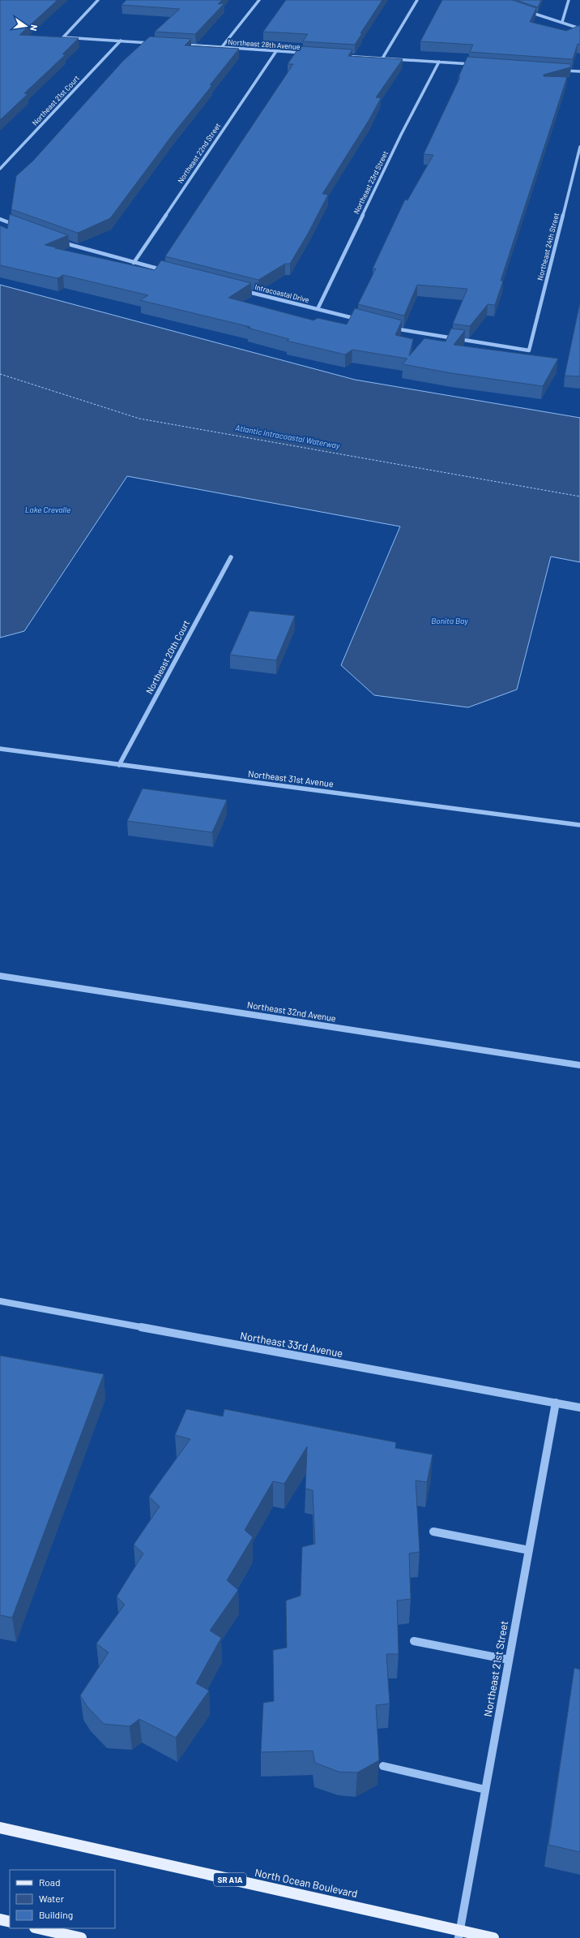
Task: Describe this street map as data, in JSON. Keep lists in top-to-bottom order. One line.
{"streets":{"main road":["SR A1A","North Ocean Boulevard"],"street":["Northeast 28th Avenue","Northeast 21st Court","Northeast 22nd Street","Northeast 23rd Street","Northeast 24th Street","Intracoastal Drive","Northeast 20th Court","Northeast 31st Avenue","Northeast 32nd Avenue","Northeast 33rd Avenue","Northeast 21st Street"]},"crossings":[["Northeast 28th Avenue","Northeast 22nd Street"],["Northeast 23rd Street","Intracoastal Drive"],["Northeast 20th Court","Northeast 31st Avenue"],["Northeast 33rd Avenue","Northeast 21st Street"],["Northeast 21st Street","North Ocean Boulevard"]],"water":["Atlantic Intracoastal Waterway","Lake Crevalle","Bonita Bay"],"legend":["Road","Water","Building"],"north":"right"}
